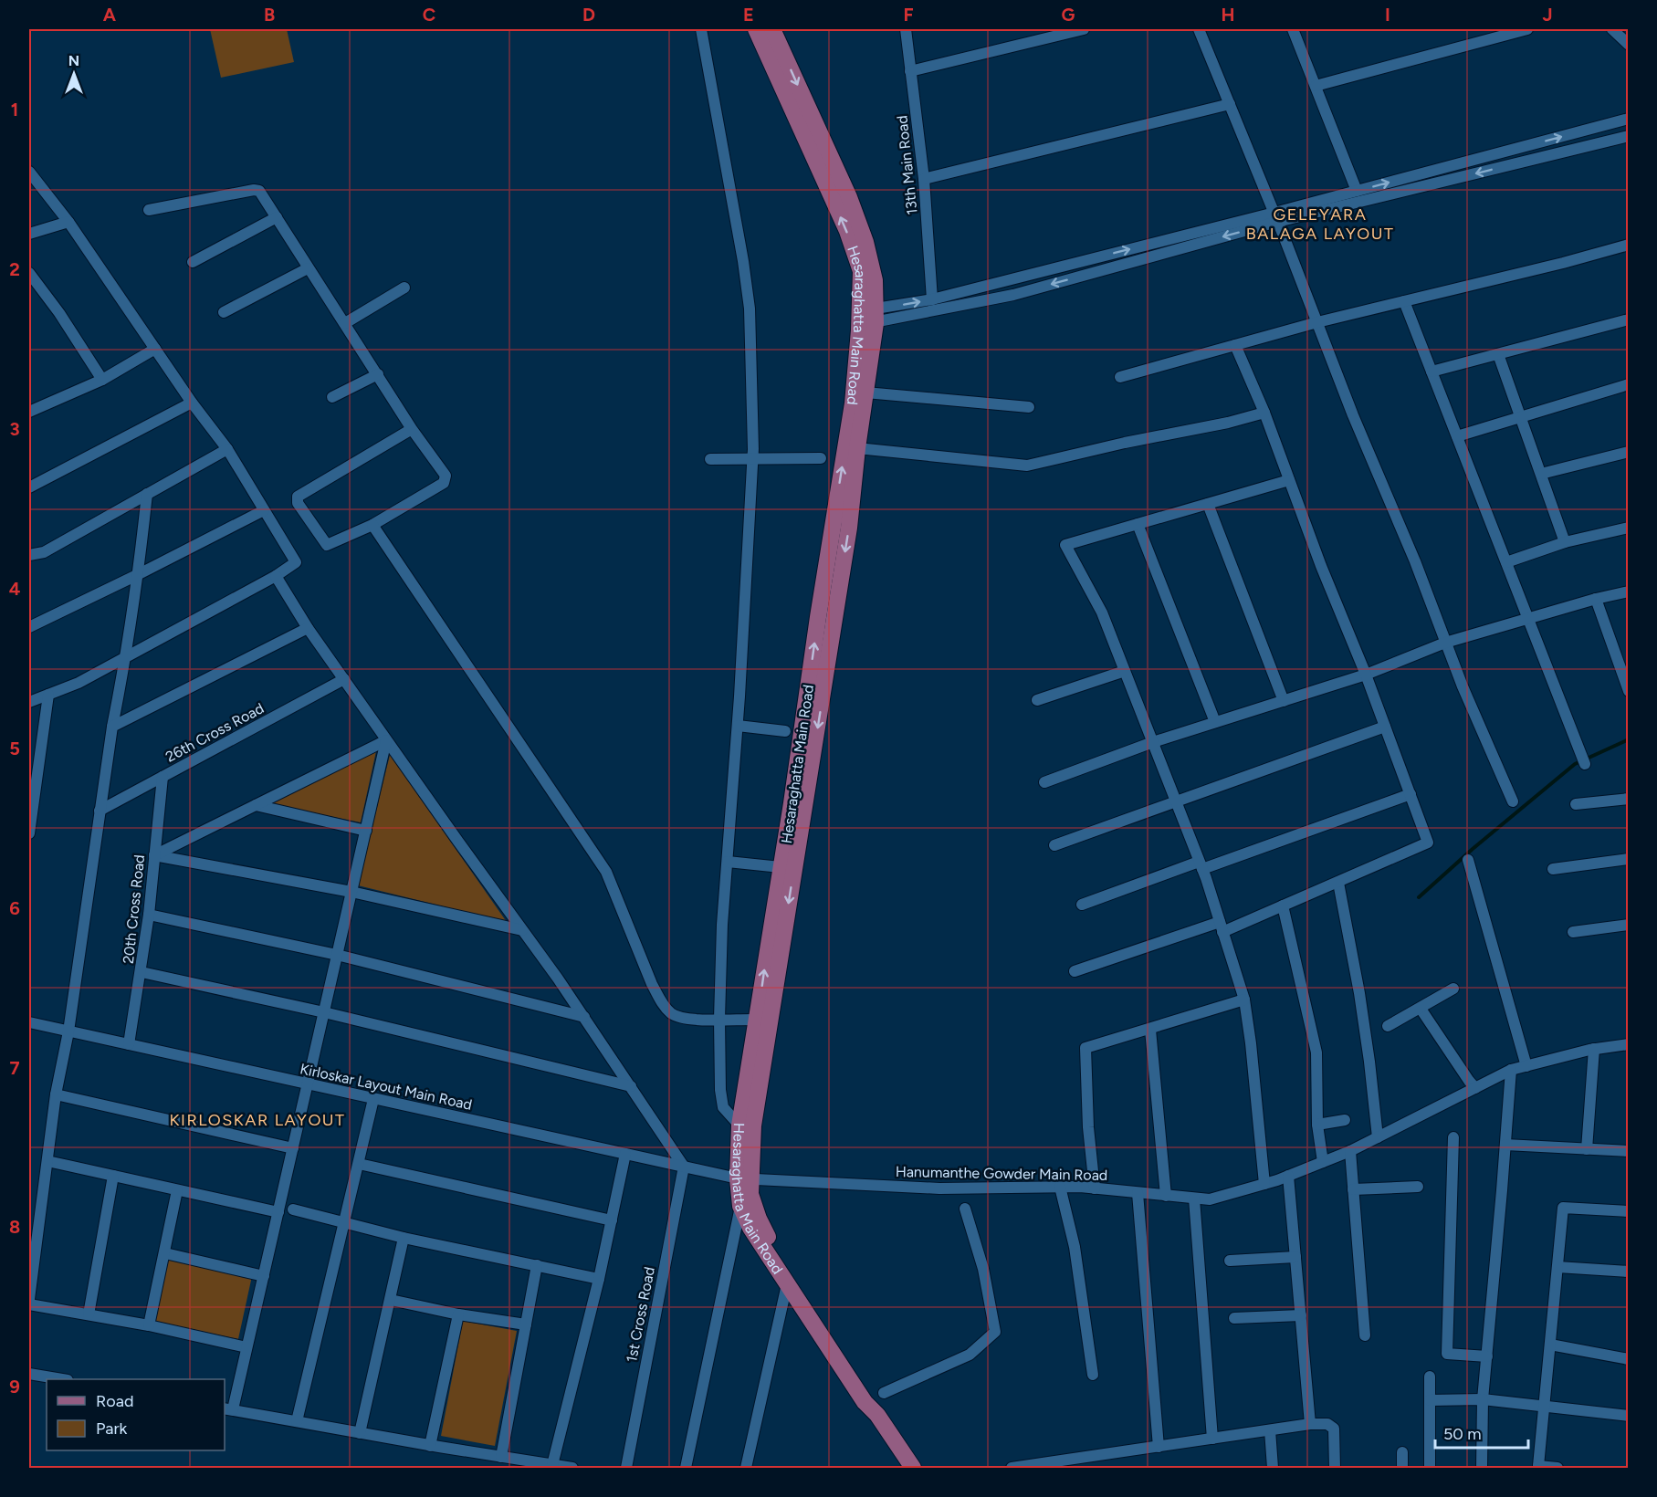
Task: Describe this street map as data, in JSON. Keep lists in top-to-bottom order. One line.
{"streets":{"main road":["Hesaraghatta Main Road"],"street":["13th Main Road","26th Cross Road","20th Cross Road","Kirloskar Layout Main Road","Hanumanthe Gowder Main Road","1st Cross Road"]},"crossings":[["Hesaraghatta Main Road","Kirloskar Layout Main Road"],["Hesaraghatta Main Road","Hanumanthe Gowder Main Road"],["26th Cross Road","20th Cross Road"],["20th Cross Road","Kirloskar Layout Main Road"],["Kirloskar Layout Main Road","Hanumanthe Gowder Main Road"],["Kirloskar Layout Main Road","1st Cross Road"]],"districts":["GELEYARA BALAGA LAYOUT","KIRLOSKAR LAYOUT"],"legend":["Road","Park"],"scale_bar":"50 m","north":"top","grid":{"columns":["A","B","C","D","E","F","G","H","I","J"],"rows":["1","2","3","4","5","6","7","8","9"]}}
